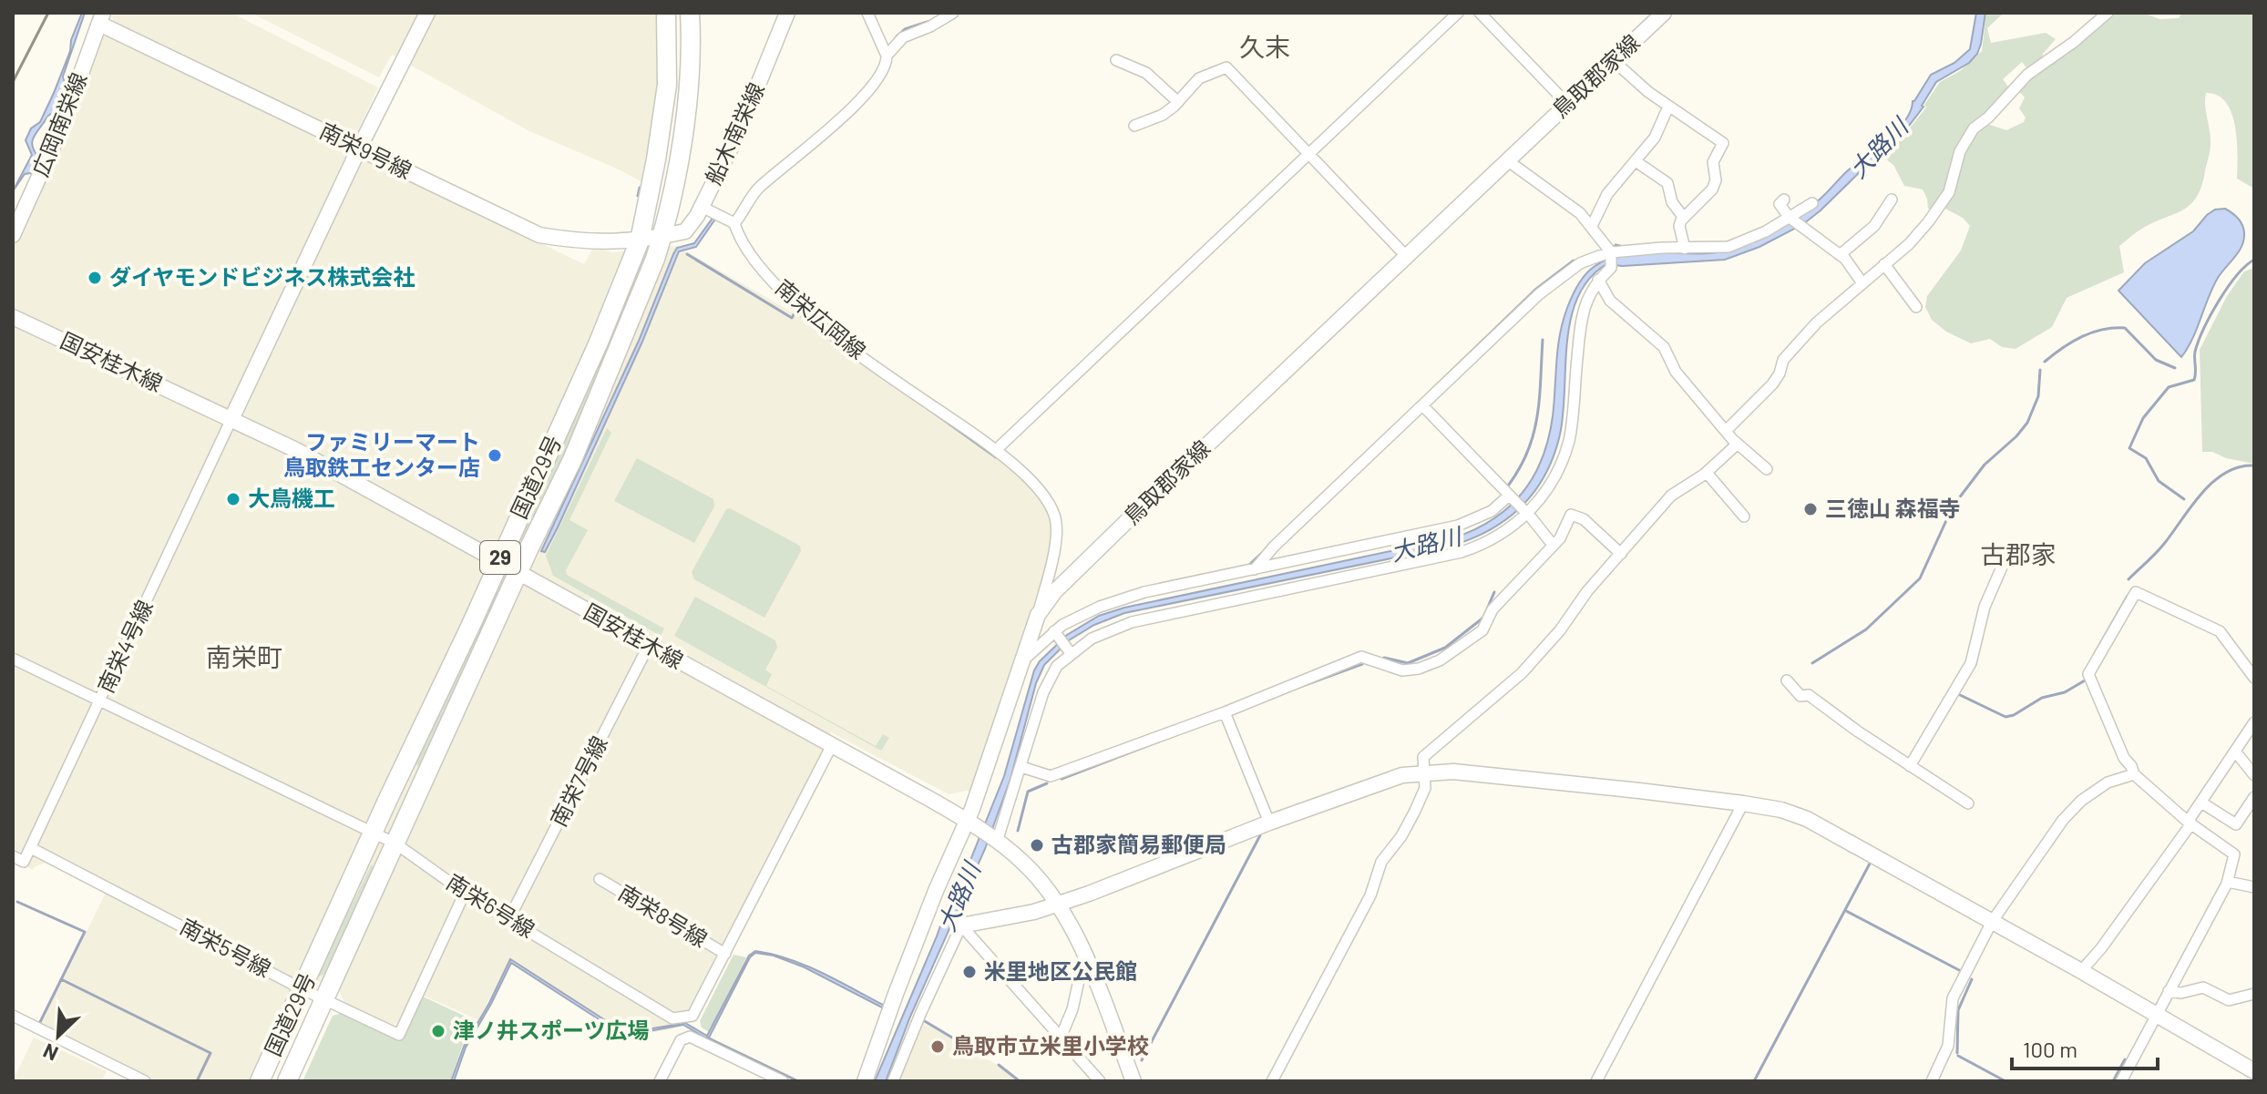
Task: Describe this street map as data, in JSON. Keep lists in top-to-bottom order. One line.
{"streets":{"highway":["国道29号","29"],"street":["鳥取郡家線","広岡南栄線","船木南栄線","南栄9号線","南栄広岡線","国安桂木線","南栄4号線","南栄7号線","南栄6号線","南栄8号線","南栄5号線"]},"crossings":[["鳥取郡家線","南栄広岡線"],["鳥取郡家線","国安桂木線"],["広岡南栄線","南栄9号線"],["船木南栄線","南栄9号線"],["船木南栄線","国道29号"],["南栄9号線","国道29号"],["国安桂木線","国道29号"],["国安桂木線","南栄4号線"],["国安桂木線","南栄7号線"],["国安桂木線","南栄6号線"],["国道29号","南栄6号線"],["国道29号","南栄5号線"],["南栄4号線","南栄6号線"],["南栄4号線","南栄5号線"],["南栄7号線","南栄6号線"],["南栄6号線","南栄8号線"],["南栄6号線","南栄5号線"]],"districts":["久末","古郡家","南栄町"],"water":["大路川"],"places":["ダイヤモンドビジネス株式会社","ファミリーマート 鳥取鉄工センター店","大鳥機工","三徳山 森福寺","古郡家簡易郵便局","米里地区公民館","津ノ井スポーツ広場","鳥取市立米里小学校"],"scale_bar":"100 m","north":"bottom left"}
